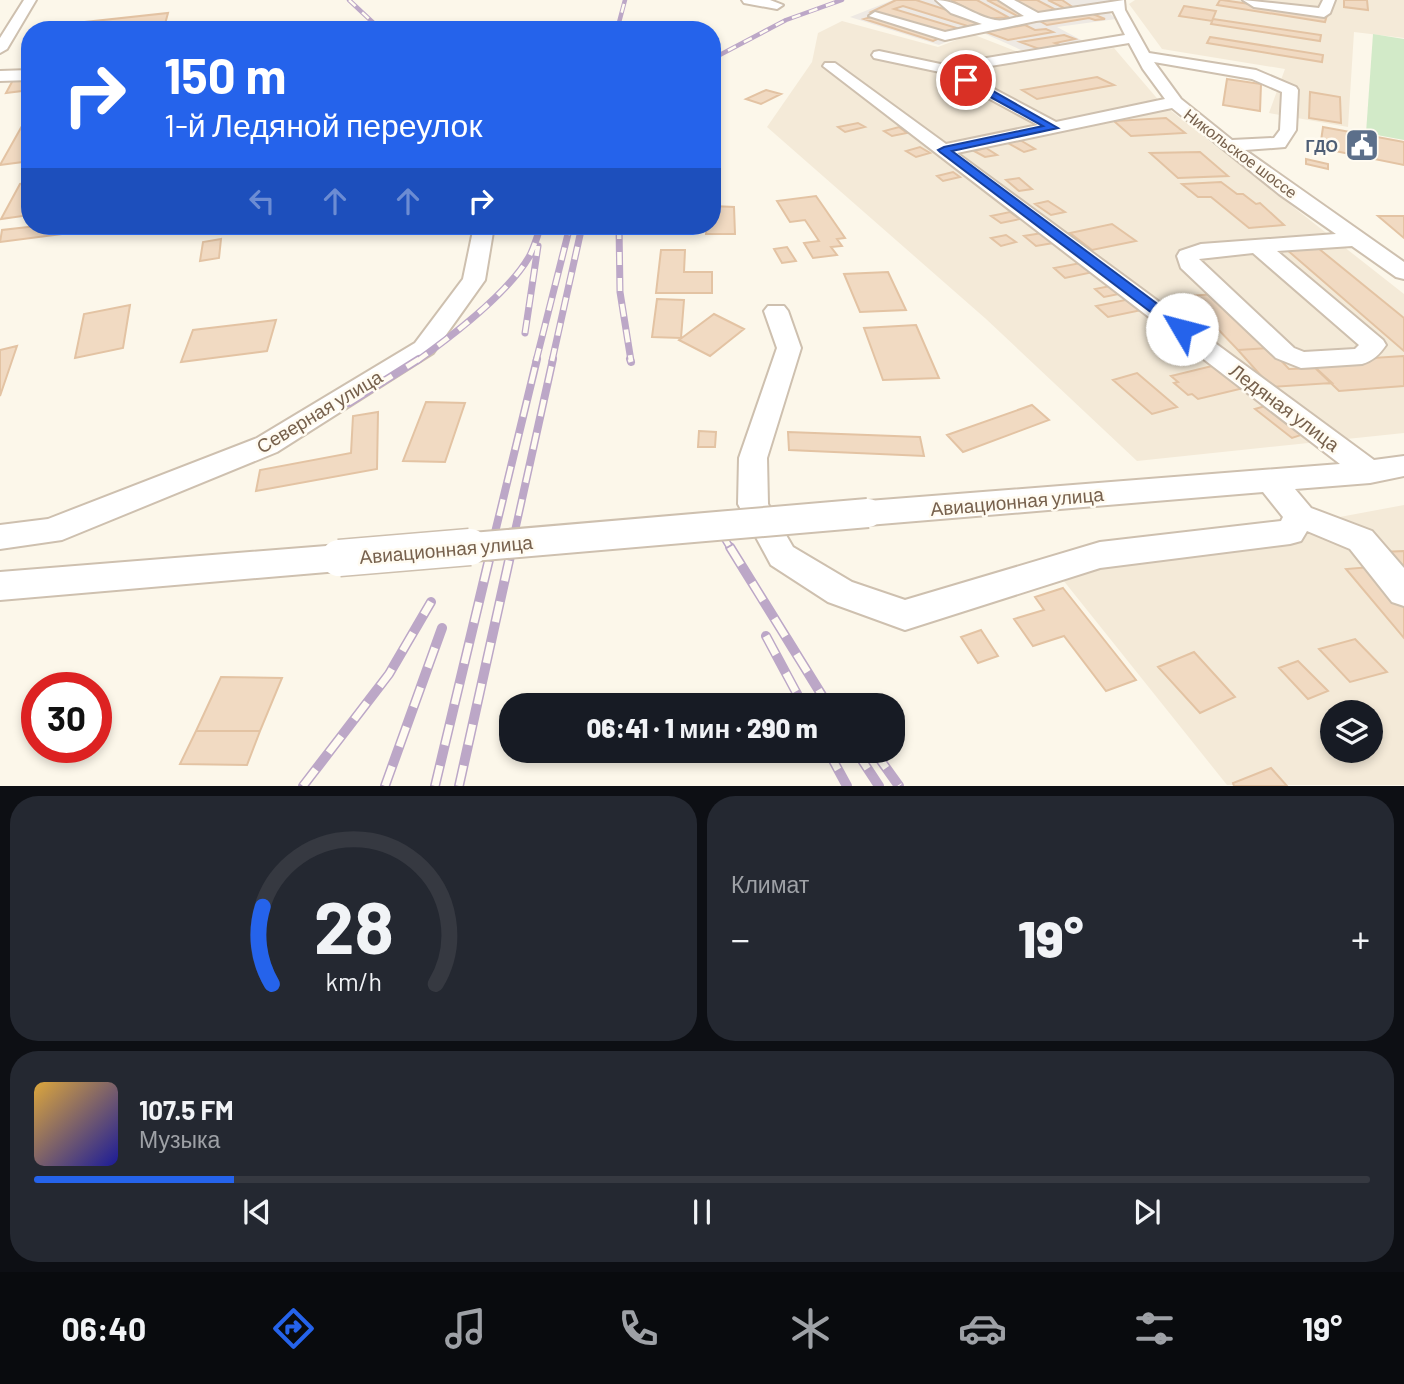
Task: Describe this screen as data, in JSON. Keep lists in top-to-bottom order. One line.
{"streets":{"street":["Никольское шоссе","Ледяная улица","Северная улица","Авиационная улица"]},"crossings":[["Ледяная улица","Авиационная улица"]],"places":{"public building":["ГДО"]},"page":{"turn":["150 m","1-й Ледяной переулок"],"limit":"30","trip":"06:41 · 1 мин · 290 m","tile":"Климат","heat":["−","19°","+"],"song":["107.5 FM","Музыка"],"tabs":["06:40","19°"],"gauge":["28","km/h"]}}
